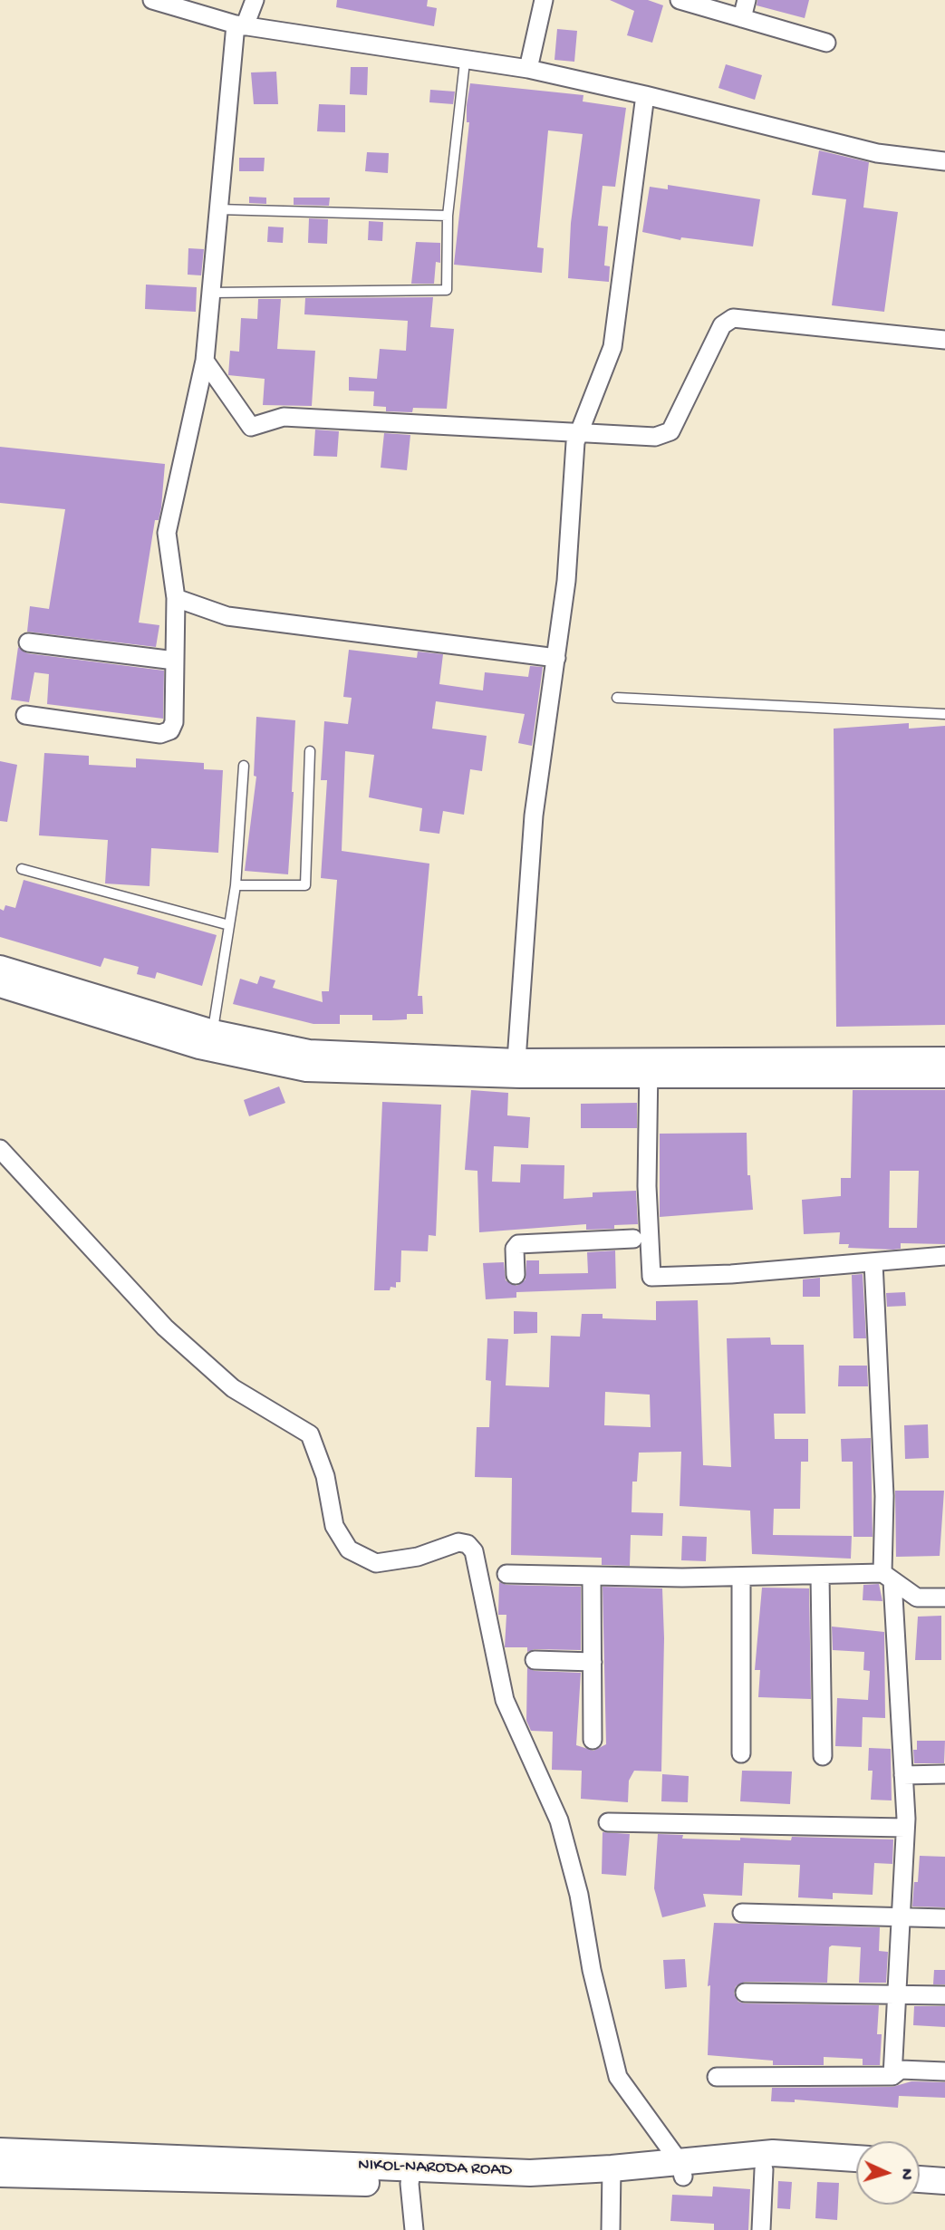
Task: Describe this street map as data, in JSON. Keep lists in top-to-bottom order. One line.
{"streets":{"main road":["NIKOL-NARODA ROAD"]},"north":"right"}
